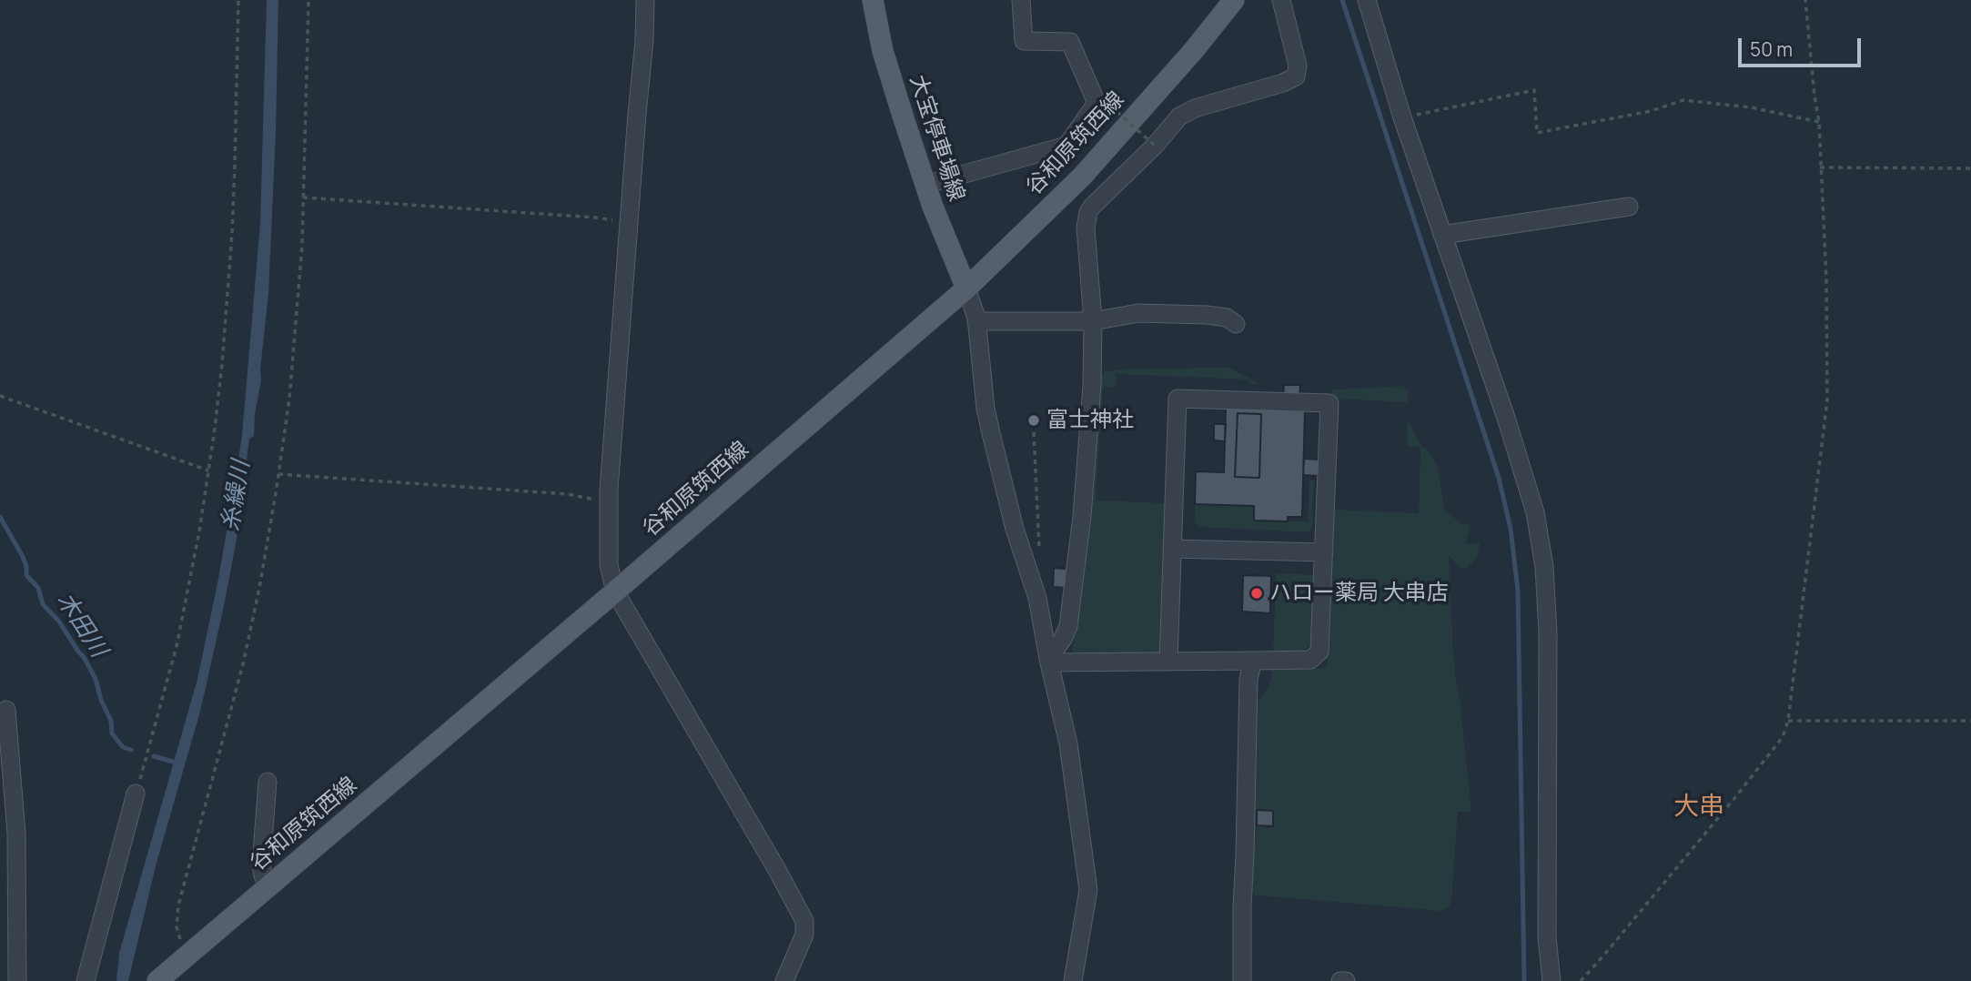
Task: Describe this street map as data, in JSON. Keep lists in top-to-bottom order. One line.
{"streets":{"main road":["大宝停車場線","谷和原筑西線"]},"crossings":[["大宝停車場線","谷和原筑西線"]],"districts":["大串"],"water":["糸繰川","木田川"],"places":["富士神社","ハロー薬局 大串店"],"scale_bar":"50 m"}
